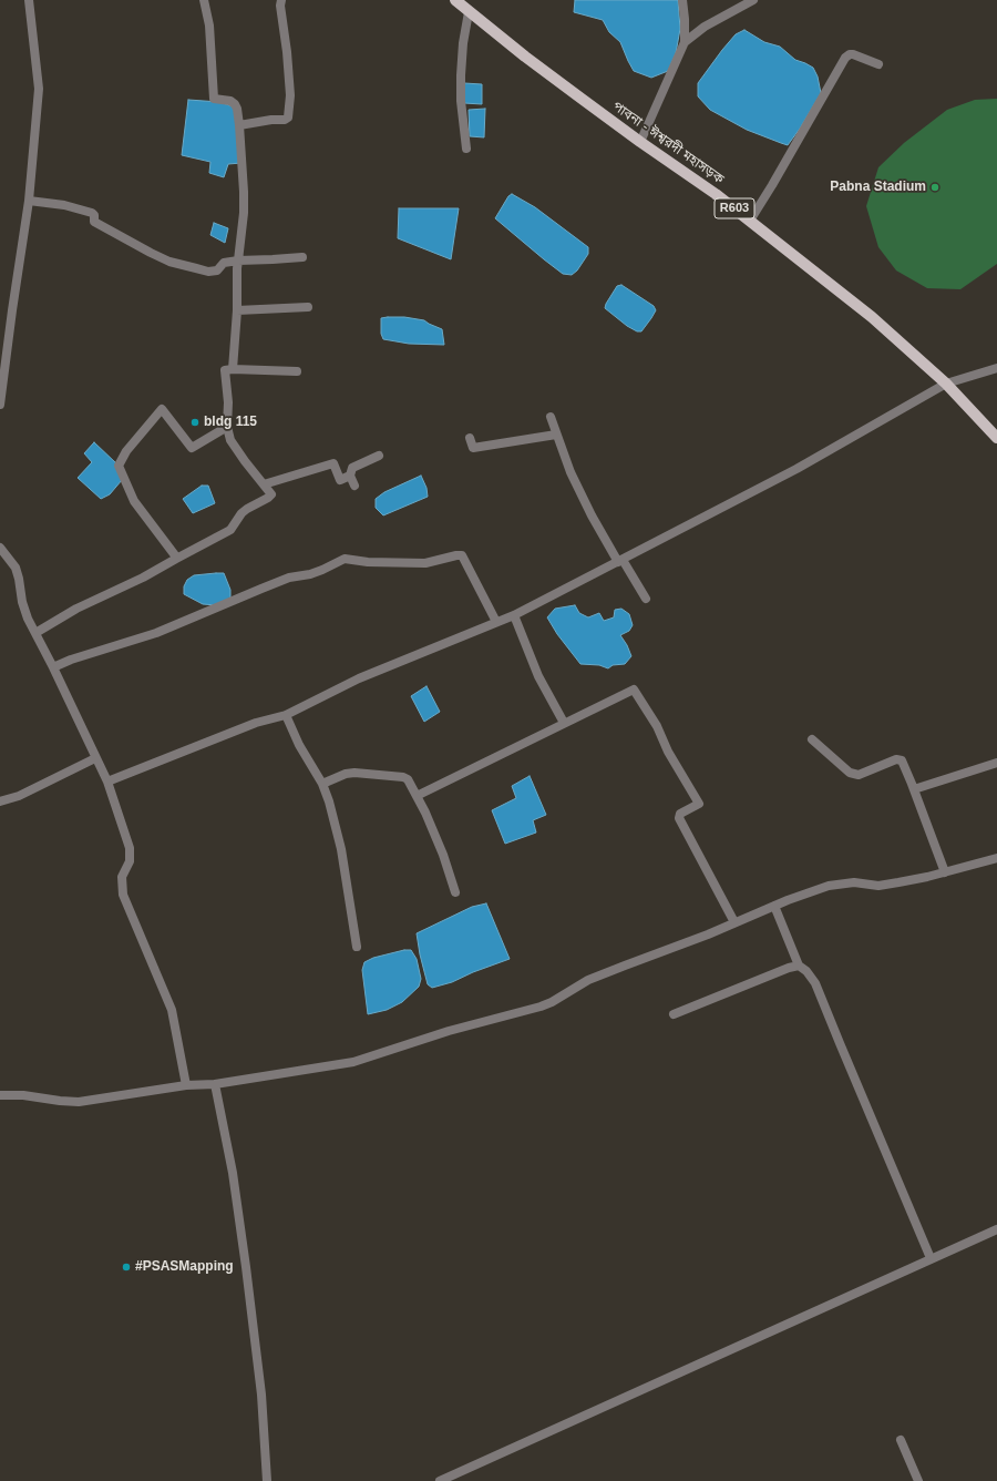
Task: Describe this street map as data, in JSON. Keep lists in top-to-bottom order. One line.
{"streets":{"main road":["পাবনা - ঈশ্বরদী মহাসড়ক","R603"]},"places":["Pabna Stadium","bldg 115","#PSASMapping"]}
